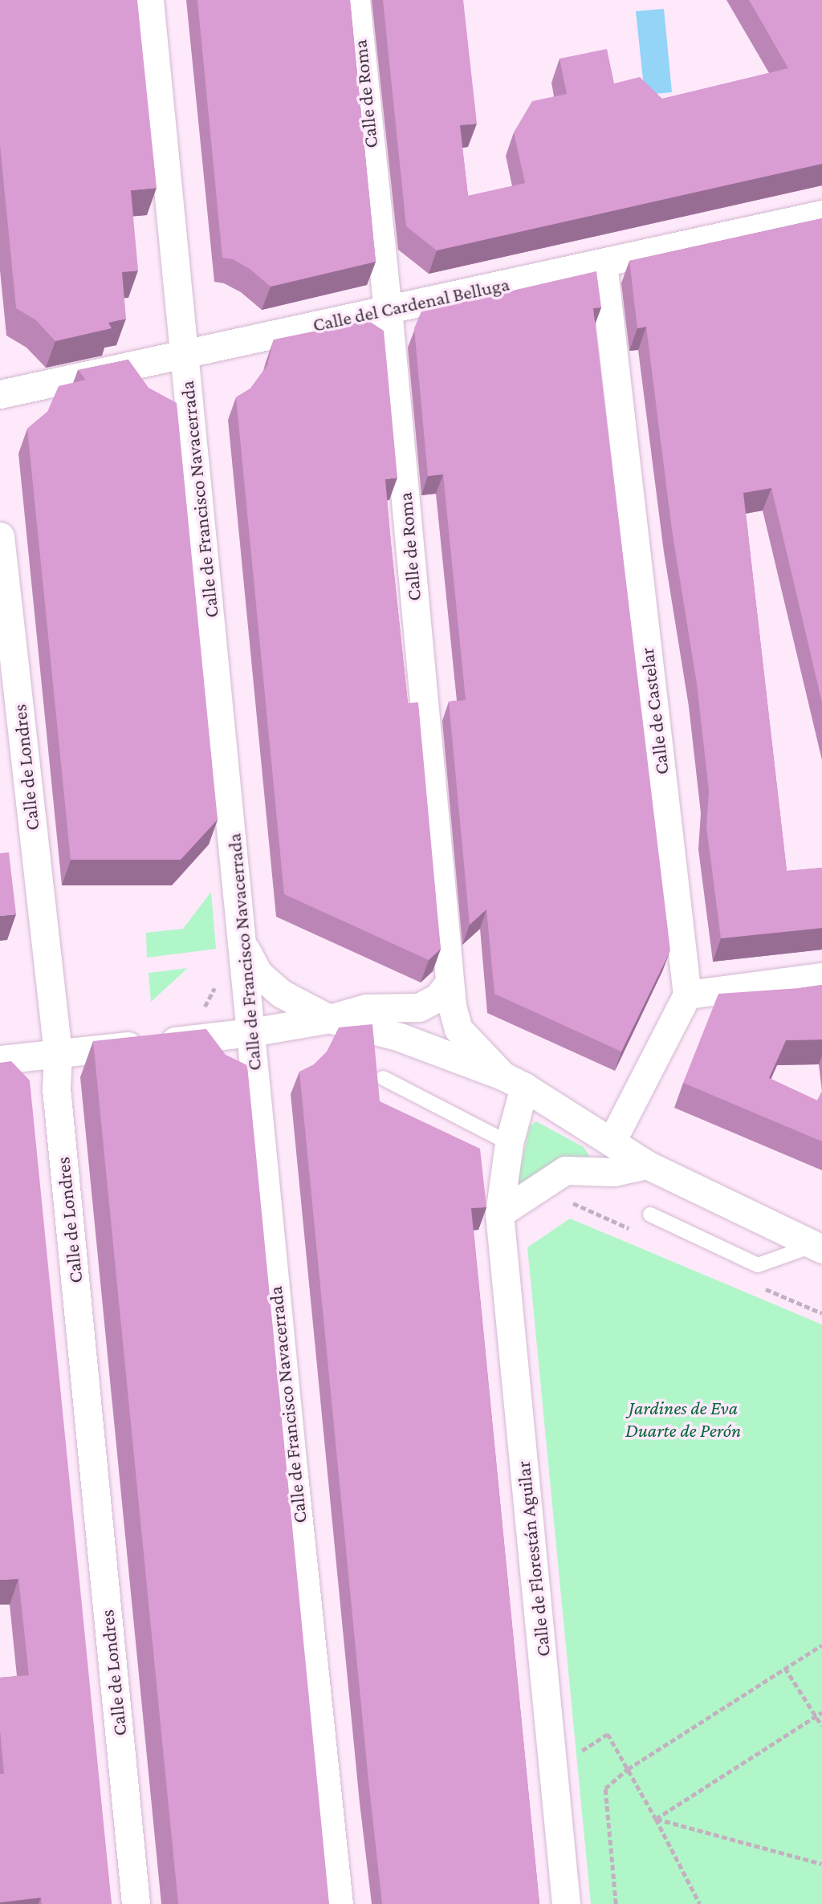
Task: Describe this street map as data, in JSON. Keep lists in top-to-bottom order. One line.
{"streets":{"street":["Calle de Roma","Calle del Cardenal Belluga","Calle de Francisco Navacerrada","Calle de Castelar","Calle de Londres","Calle de Florestán Aguilar"]},"crossings":[["Calle de Roma","Calle del Cardenal Belluga"],["Calle de Roma","Calle de Florestán Aguilar"],["Calle del Cardenal Belluga","Calle de Francisco Navacerrada"],["Calle del Cardenal Belluga","Calle de Castelar"]],"parks":["Jardines de Eva Duarte de Perón"]}
